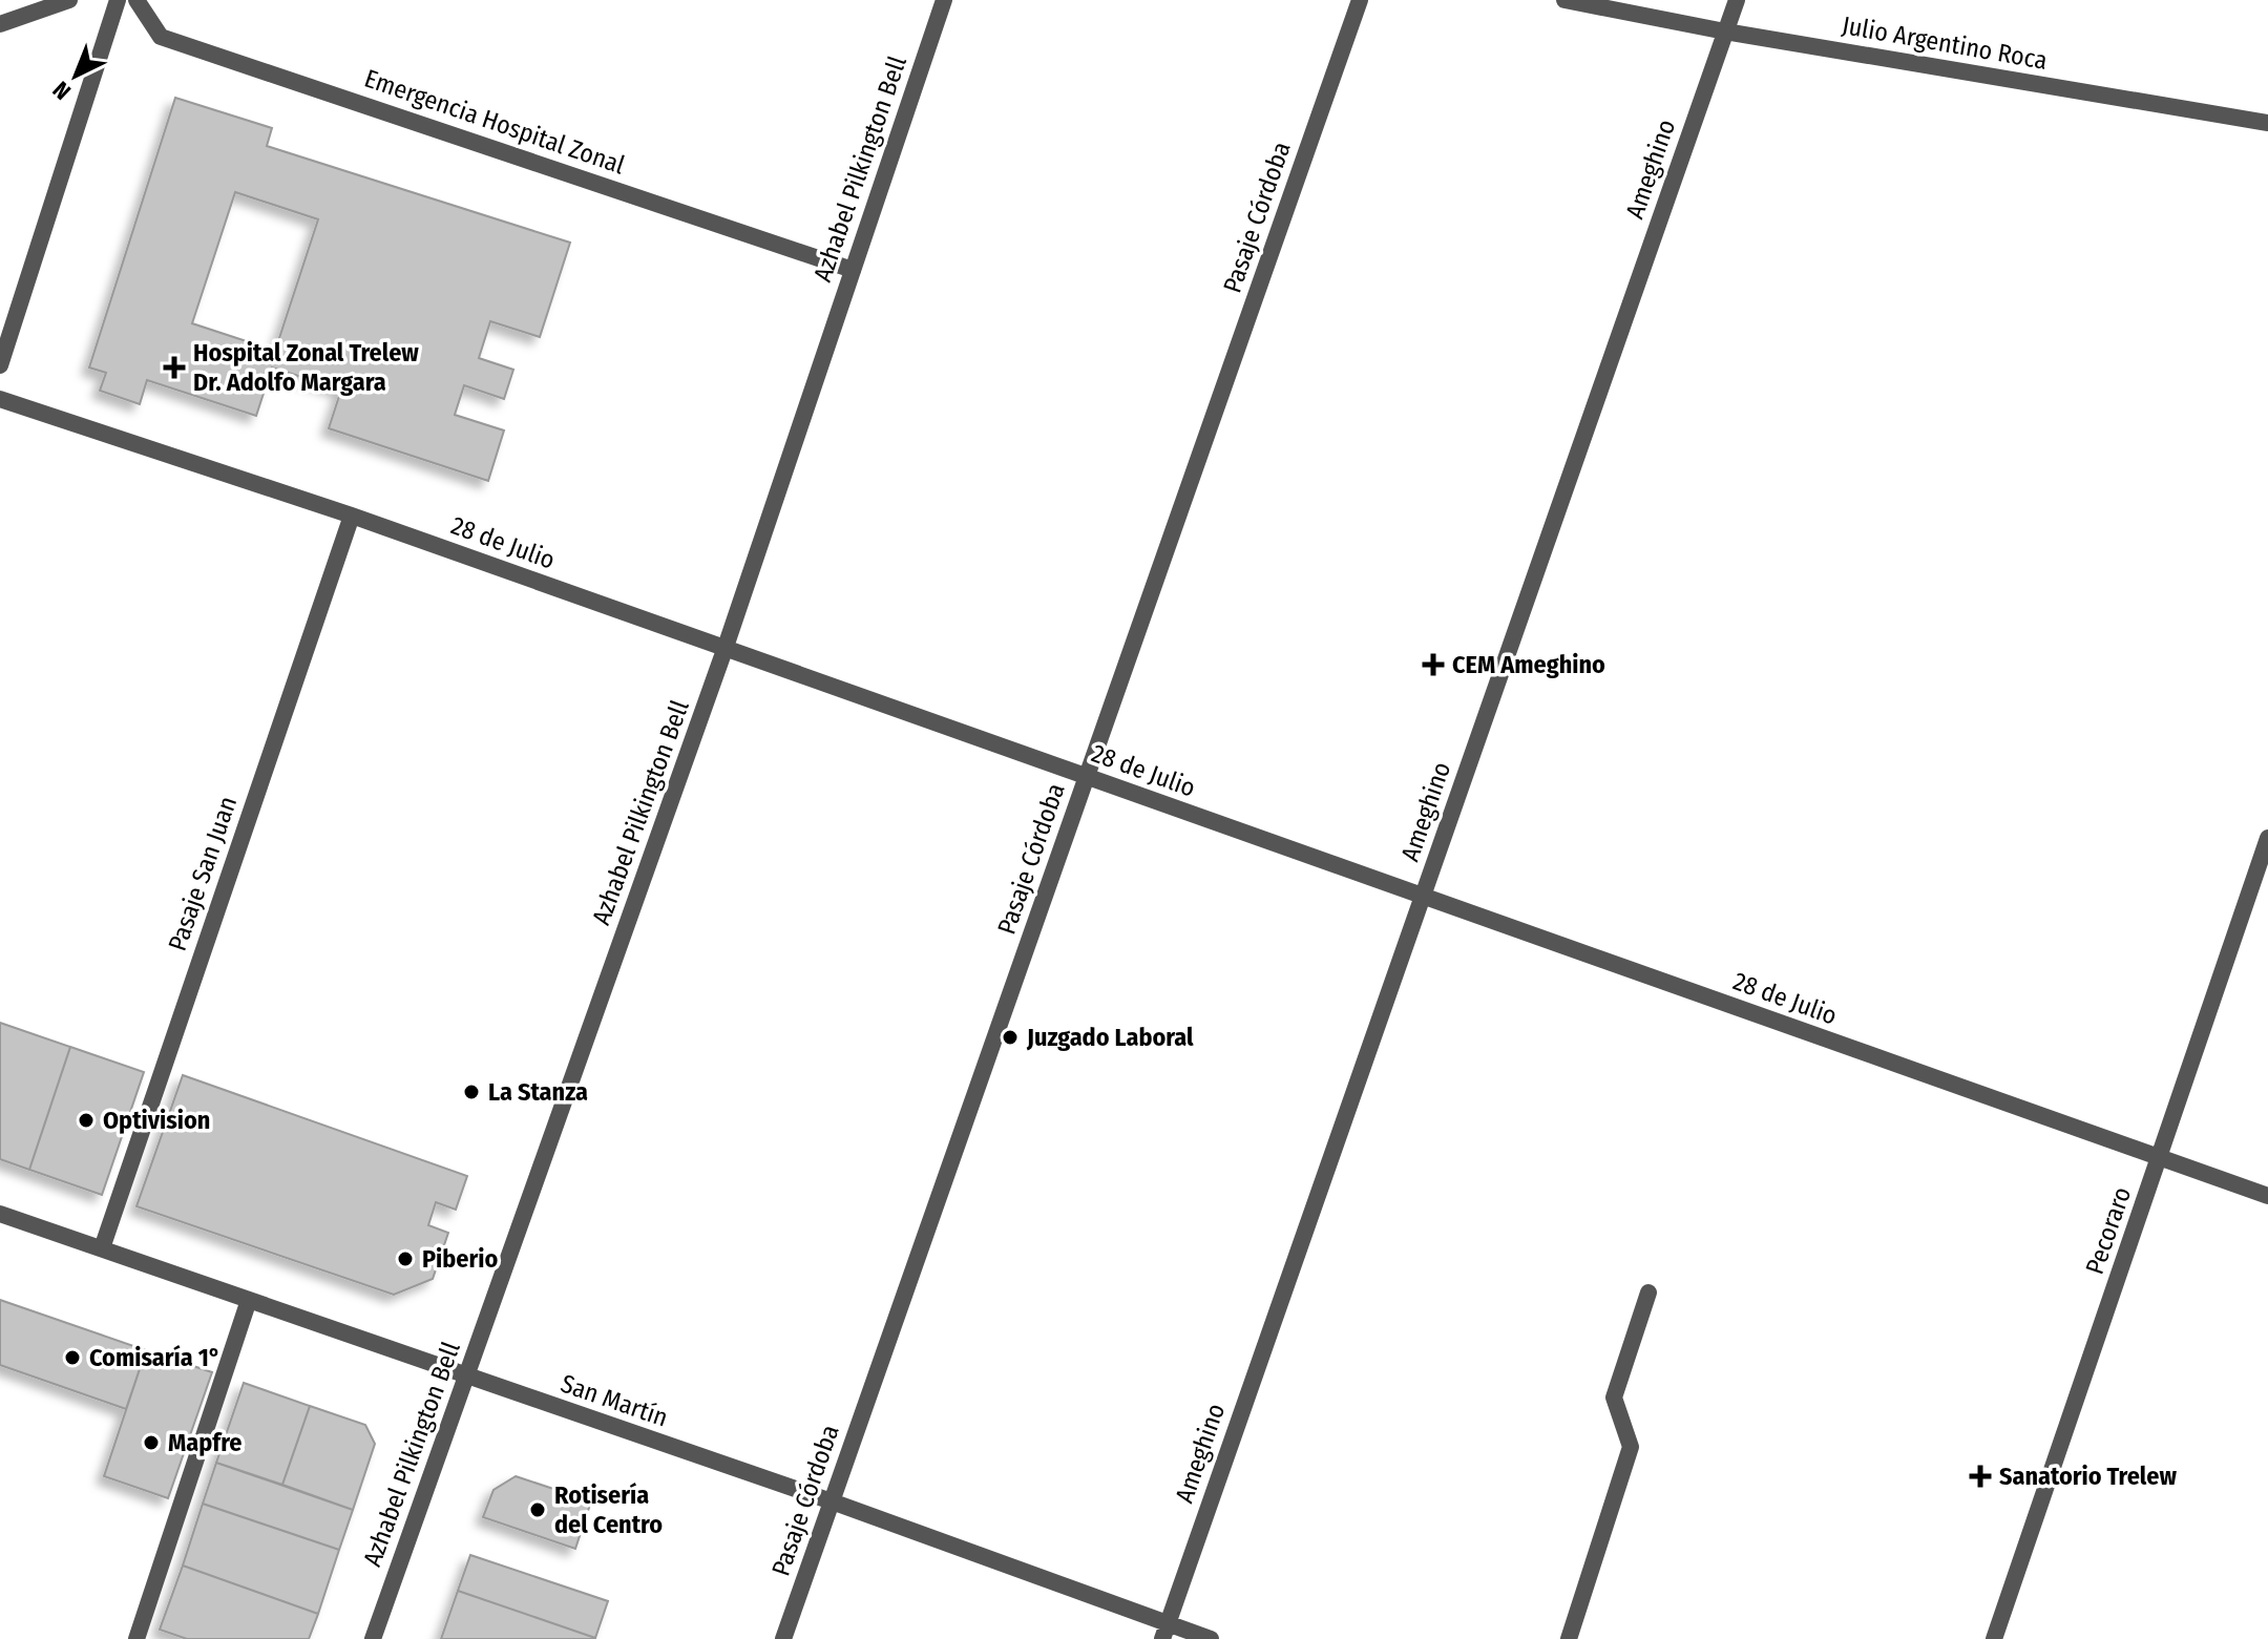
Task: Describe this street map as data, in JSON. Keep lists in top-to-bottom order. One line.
{"streets":{"street":["Julio Argentino Roca","Emergencia Hospital Zonal","Azhabel Pilkington Bell","Ameghino","Pasaje Córdoba","28 de Julio","Pasaje San Juan","Pecoraro","San Martín"]},"crossings":[["Julio Argentino Roca","Ameghino"],["Emergencia Hospital Zonal","Azhabel Pilkington Bell"],["Azhabel Pilkington Bell","28 de Julio"],["Azhabel Pilkington Bell","San Martín"],["Ameghino","28 de Julio"],["Ameghino","San Martín"],["Pasaje Córdoba","28 de Julio"],["Pasaje Córdoba","San Martín"],["28 de Julio","Pasaje San Juan"],["28 de Julio","Pecoraro"],["Pasaje San Juan","San Martín"]],"places":{"health":["Hospital Zonal Trelew Dr. Adolfo Margara","CEM Ameghino","Sanatorio Trelew"],"other":["Juzgado Laboral","La Stanza","Optivision","Piberio","Comisaría 1°","Mapfre","Rotisería del Centro"]},"north":"bottom left"}
